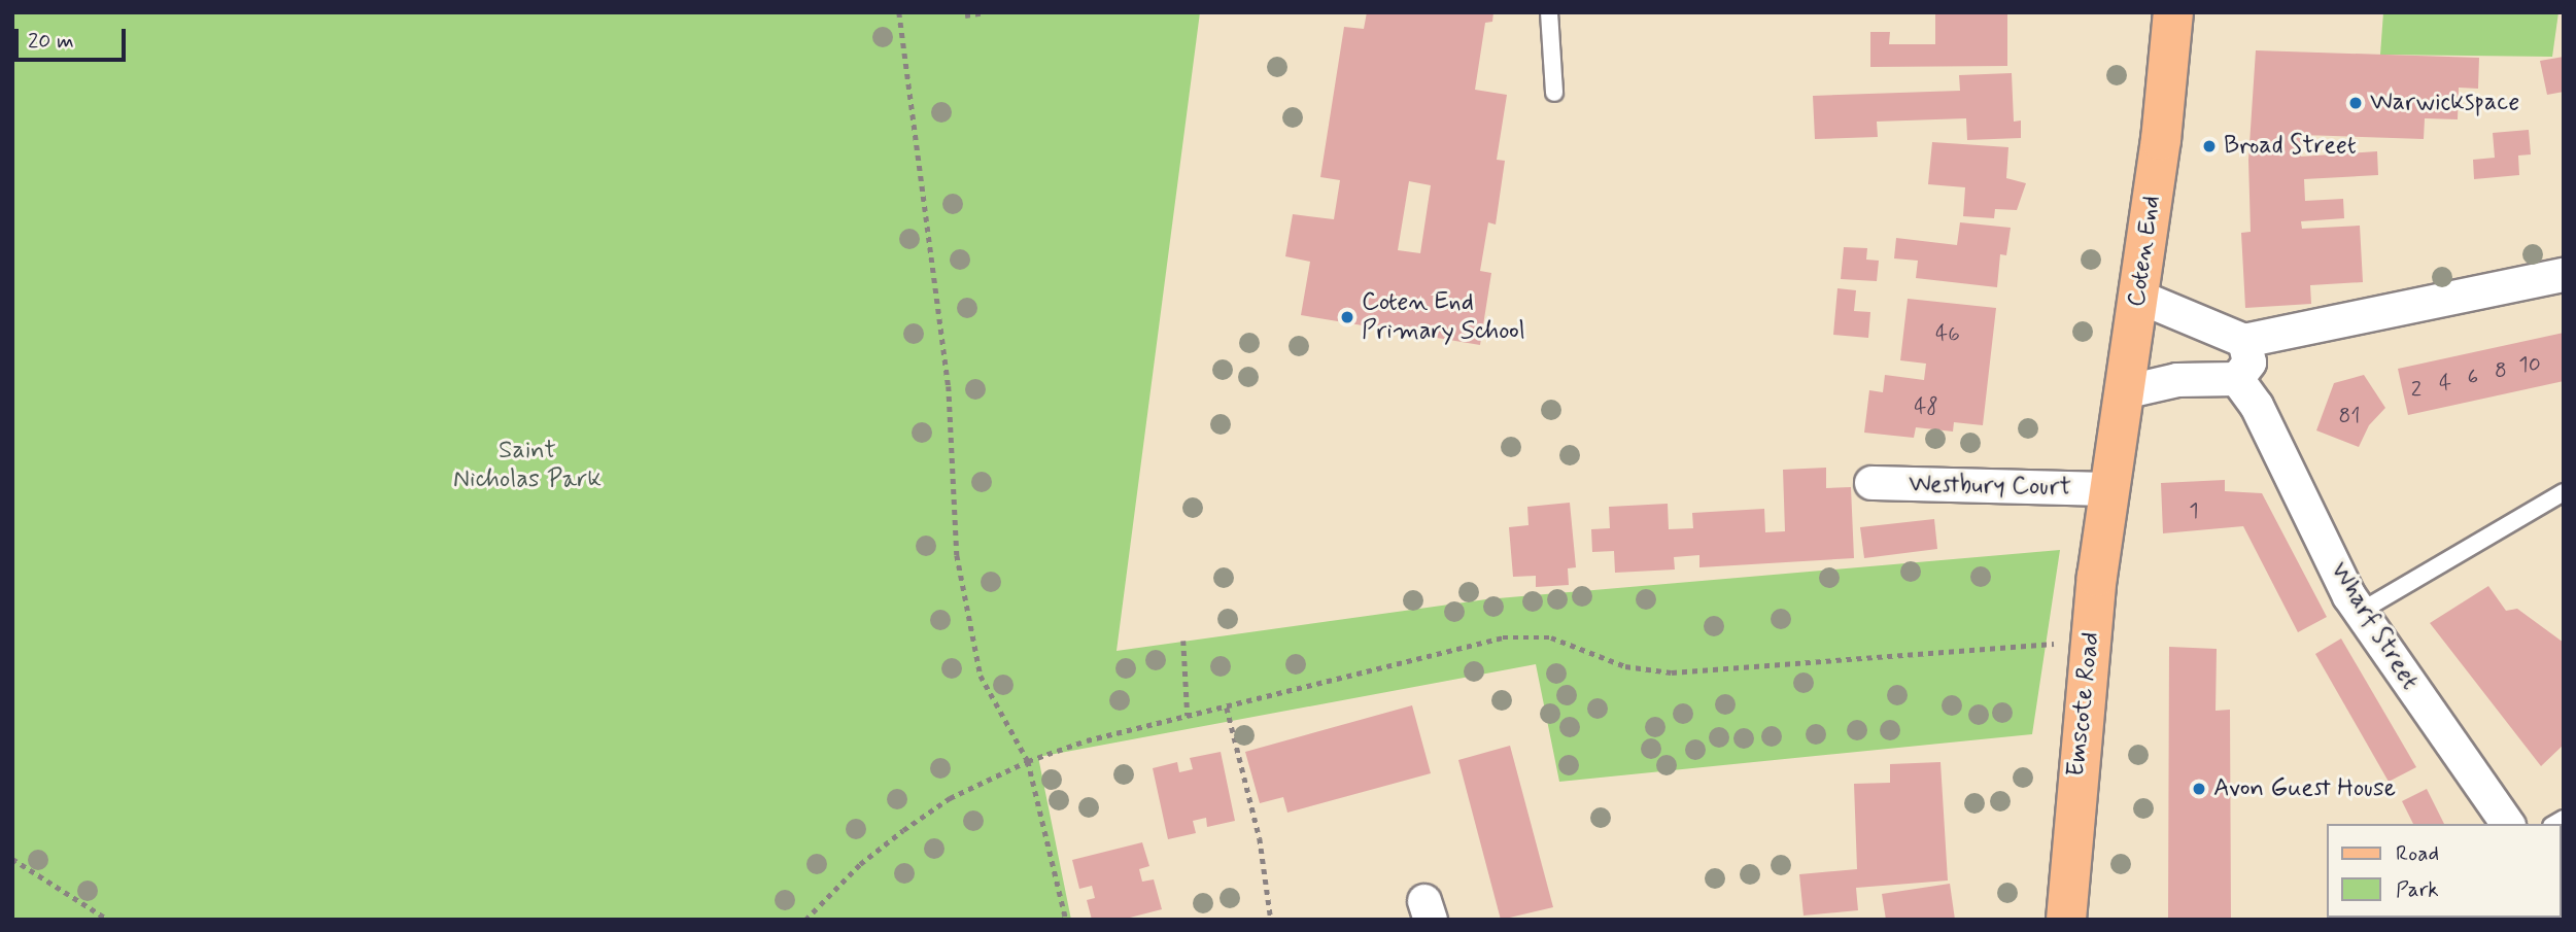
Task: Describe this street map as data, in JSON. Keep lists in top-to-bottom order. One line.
{"streets":{"main road":["Coten End","Emscote Road"],"street":["Westbury Court","Wharf Street"]},"crossings":[["Coten End","Westbury Court"],["Coten End","Emscote Road"],["Westbury Court","Emscote Road"]],"parks":["Saint Nicholas Park"],"places":["Warwickspace","Broad Street","Coten End Primary School","Avon Guest House"],"house_numbers":["46","10","8","6","4","2","48","81","1"],"legend":["Road","Park"],"scale_bar":"20 m"}
